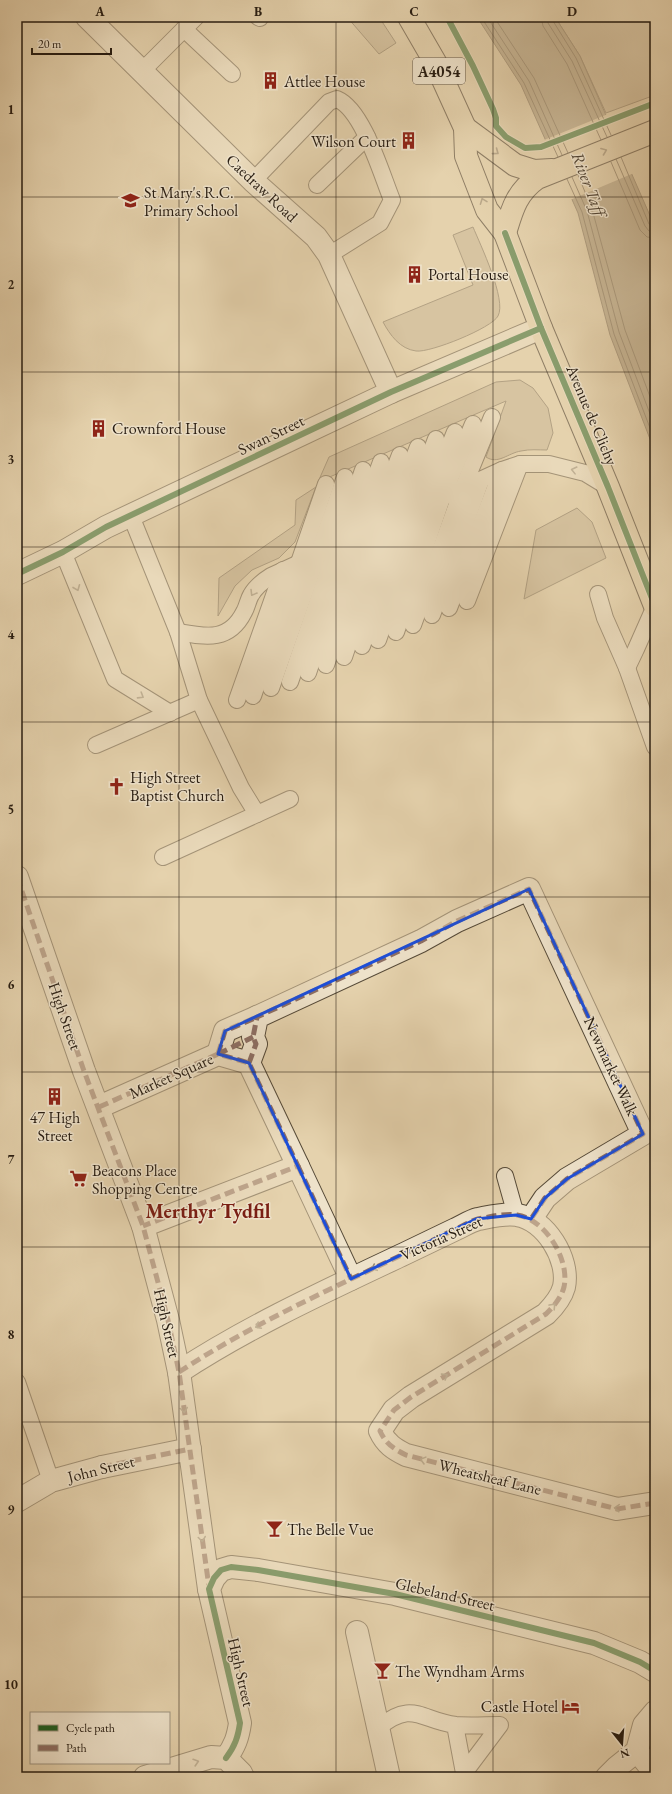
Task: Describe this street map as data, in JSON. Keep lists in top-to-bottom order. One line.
{"streets":{"main road":["A4054","Avenue de Clichy"],"street":["Caedraw Road","Swan Street","High Street","Newmarket Walk","Market Square","Victoria Street","John Street","Wheatsheaf Lane","Glebeland Street"]},"crossings":[["Caedraw Road","Swan Street"],["Avenue de Clichy","Swan Street"],["High Street","Market Square"],["High Street","Victoria Street"],["High Street","John Street"],["High Street","Glebeland Street"],["Newmarket Walk","Victoria Street"],["Newmarket Walk","Wheatsheaf Lane"],["Victoria Street","Wheatsheaf Lane"]],"districts":["Merthyr Tydfil"],"water":["River Taff"],"places":{"building":["Attlee House","Wilson Court","Portal House","Crownford House","47 High Street"],"school or university":["St Mary's R.C. Primary School"],"church":["High Street Baptist Church"],"supermarket":["Beacons Place Shopping Centre"],"bar":["The Belle Vue","The Wyndham Arms"],"hotel":["Castle Hotel"]},"legend":["Cycle path","Path"],"scale_bar":"20 m","north":"bottom","grid":{"columns":["A","B","C","D"],"rows":["1","2","3","4","5","6","7","8","9","10"]}}
